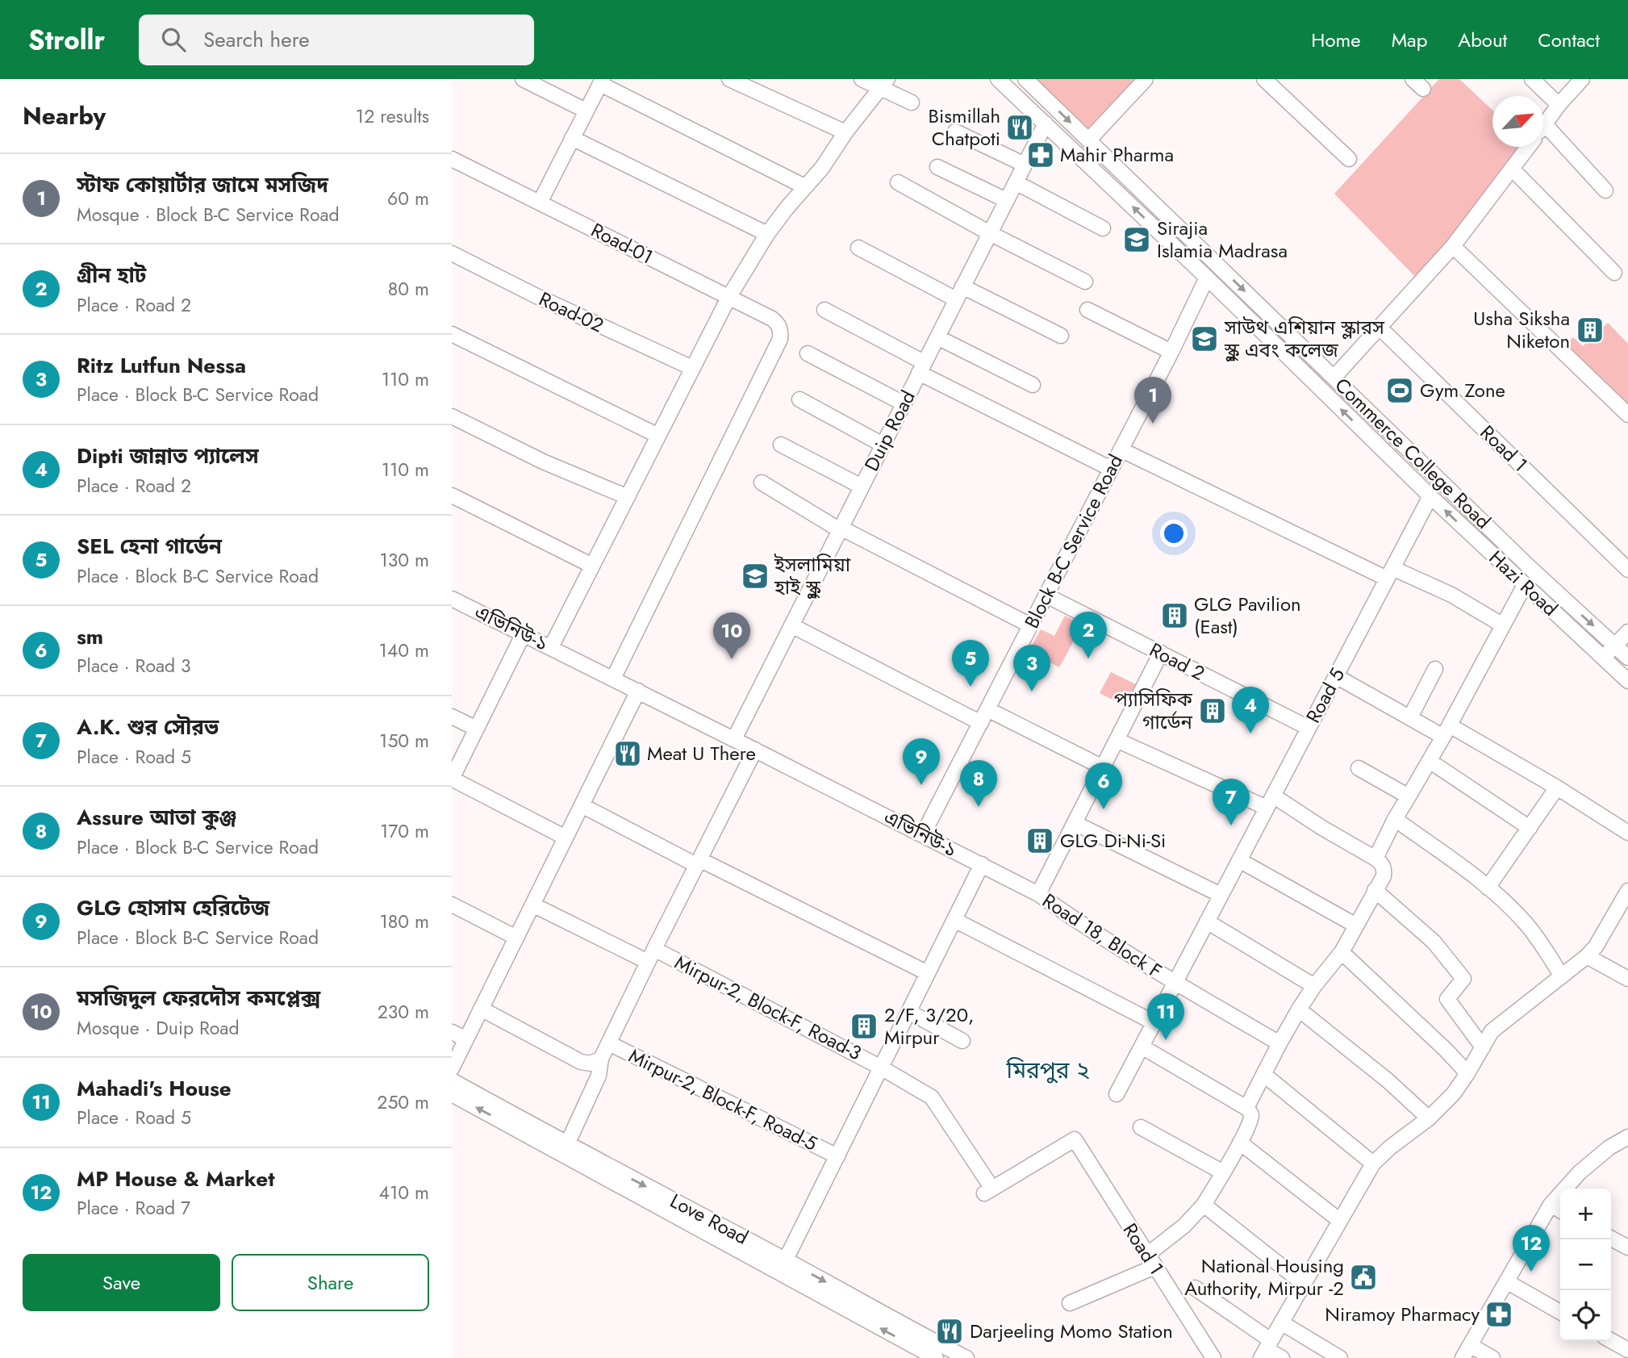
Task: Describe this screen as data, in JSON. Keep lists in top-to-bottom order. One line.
{"streets":{"street":["Road-01","Road-02","Duip Road","Road 1","Commerce College Road","Block B-C Service Road","Hazi Road","এভিনিউ-১","Road 2","Road 5","Road 18, Block F","Mirpur-2, Block-F, Road-3","Mirpur-2, Block-F, Road-5","Love Road"]},"crossings":[["Road-01","এভিনিউ-১"],["Duip Road","Commerce College Road"],["Duip Road","এভিনিউ-১"],["Road 1","Mirpur-2, Block-F, Road-3"],["Commerce College Road","Block B-C Service Road"],["Commerce College Road","Hazi Road"],["Block B-C Service Road","এভিনিউ-১"],["Block B-C Service Road","Road 2"],["Hazi Road","Road 5"],["এভিনিউ-১","Road 18, Block F"],["এভিনিউ-১","Mirpur-2, Block-F, Road-3"],["এভিনিউ-১","Mirpur-2, Block-F, Road-5"],["এভিনিউ-১","Love Road"],["Road 2","Road 5"],["Road 5","Road 18, Block F"]],"districts":["মিরপুর ২"],"places":{"restaurant":["Bismillah Chatpoti","Meat U There","Darjeeling Momo Station"],"pharmacy":["Mahir Pharma","Niramoy Pharmacy"],"school or university":["Sirajia Islamia Madrasa","সাউথ এশিয়ান স্কলারস স্কুল এবং কলেজ","ইসলামিয়া হাই স্কুল"],"building":["Usha Siksha Niketon","GLG Pavilion (East)","প্যাসিফিক গার্ডেন","GLG Di-Ni-Si","2/F, 3/20, Mirpur"],"sports":["Gym Zone"],"public building":["National Housing Authority, Mirpur -2"]},"north":"top right","page":{"header":"Strollr","search":"Search here","nav":["Home","Map","About","Contact"],"heading":["Nearby","12 results"],"list":[{"mark":"1","name":"স্টাফ কোয়ার্টার জামে মসজিদ","note":"Mosque · Block B-C Service Road","value":"60 m"},{"mark":"2","name":"গ্রীন হাট","note":"Place · Road 2","value":"80 m"},{"mark":"3","name":"Ritz Lutfun Nessa","note":"Place · Block B-C Service Road","value":"110 m"},{"mark":"4","name":"Dipti জান্নাত প্যালেস","note":"Place · Road 2","value":"110 m"},{"mark":"5","name":"SEL হেনা গার্ডেন","note":"Place · Block B-C Service Road","value":"130 m"},{"mark":"6","name":"sm","note":"Place · Road 3","value":"140 m"},{"mark":"7","name":"A.K. শুর সৌরভ","note":"Place · Road 5","value":"150 m"},{"mark":"8","name":"Assure আতা কুঞ্জ","note":"Place · Block B-C Service Road","value":"170 m"},{"mark":"9","name":"GLG হোসাম হেরিটেজ","note":"Place · Block B-C Service Road","value":"180 m"},{"mark":"10","name":"মসজিদুল ফেরদৌস কমপ্লেক্স","note":"Mosque · Duip Road","value":"230 m"},{"mark":"11","name":"Mahadi's House","note":"Place · Road 5","value":"250 m"},{"mark":"12","name":"MP House & Market","note":"Place · Road 7","value":"410 m"}],"pins":["1","2","10","5","3","4","9","8","6","7","11","12"],"map_buttons":["+","−"],"buttons":["Save","Share"]}}
